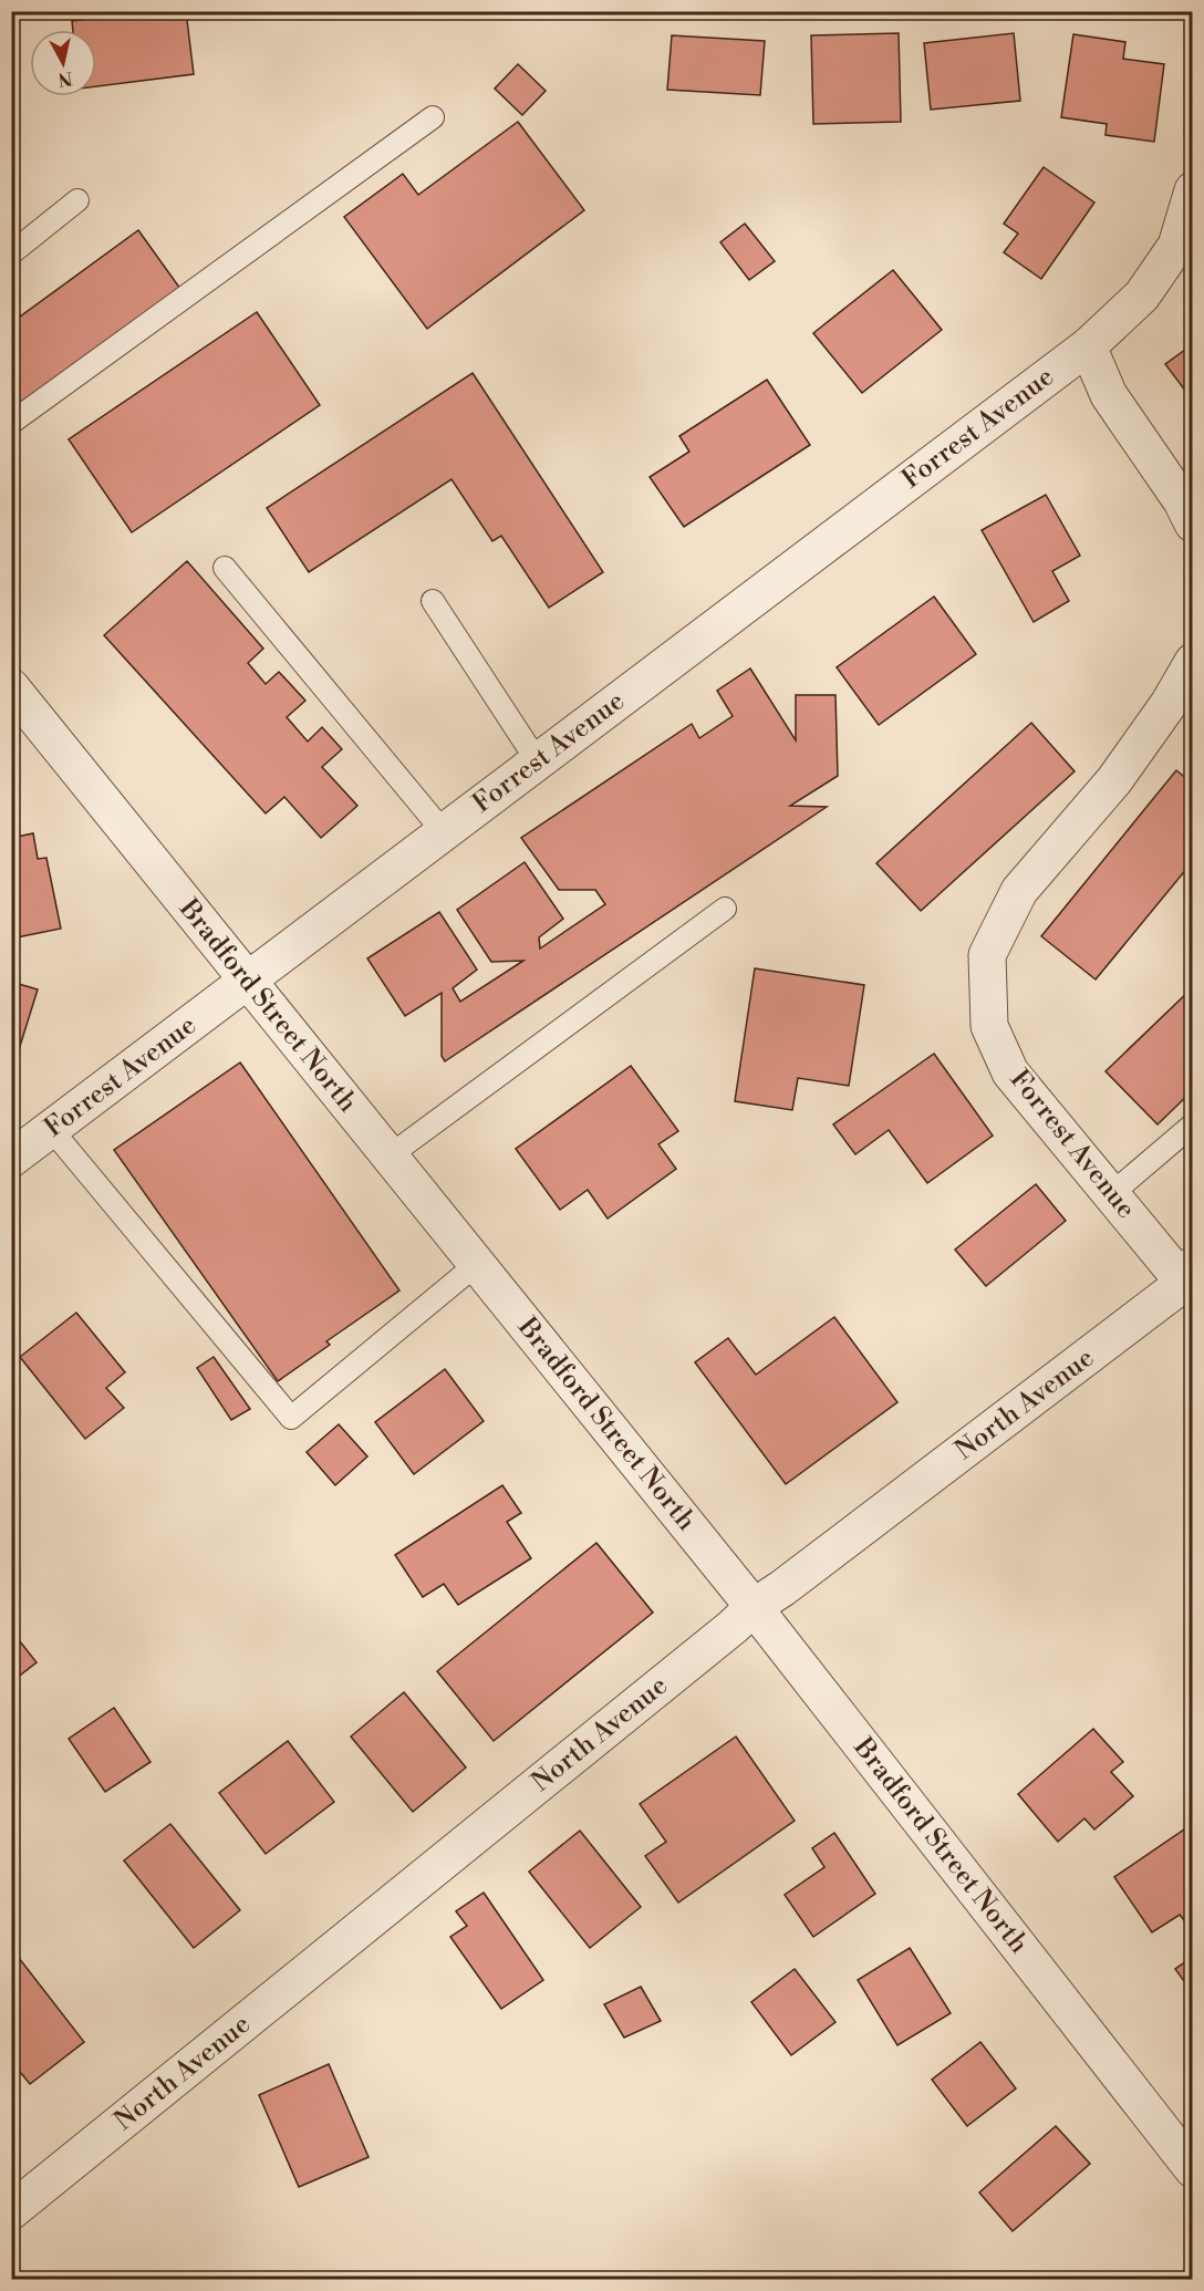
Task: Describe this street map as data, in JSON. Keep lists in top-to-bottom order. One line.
{"streets":{"street":["Forrest Avenue","Bradford Street North","North Avenue"]},"crossings":[["Forrest Avenue","Bradford Street North"],["Forrest Avenue","North Avenue"],["Bradford Street North","North Avenue"]],"north":"bottom"}
